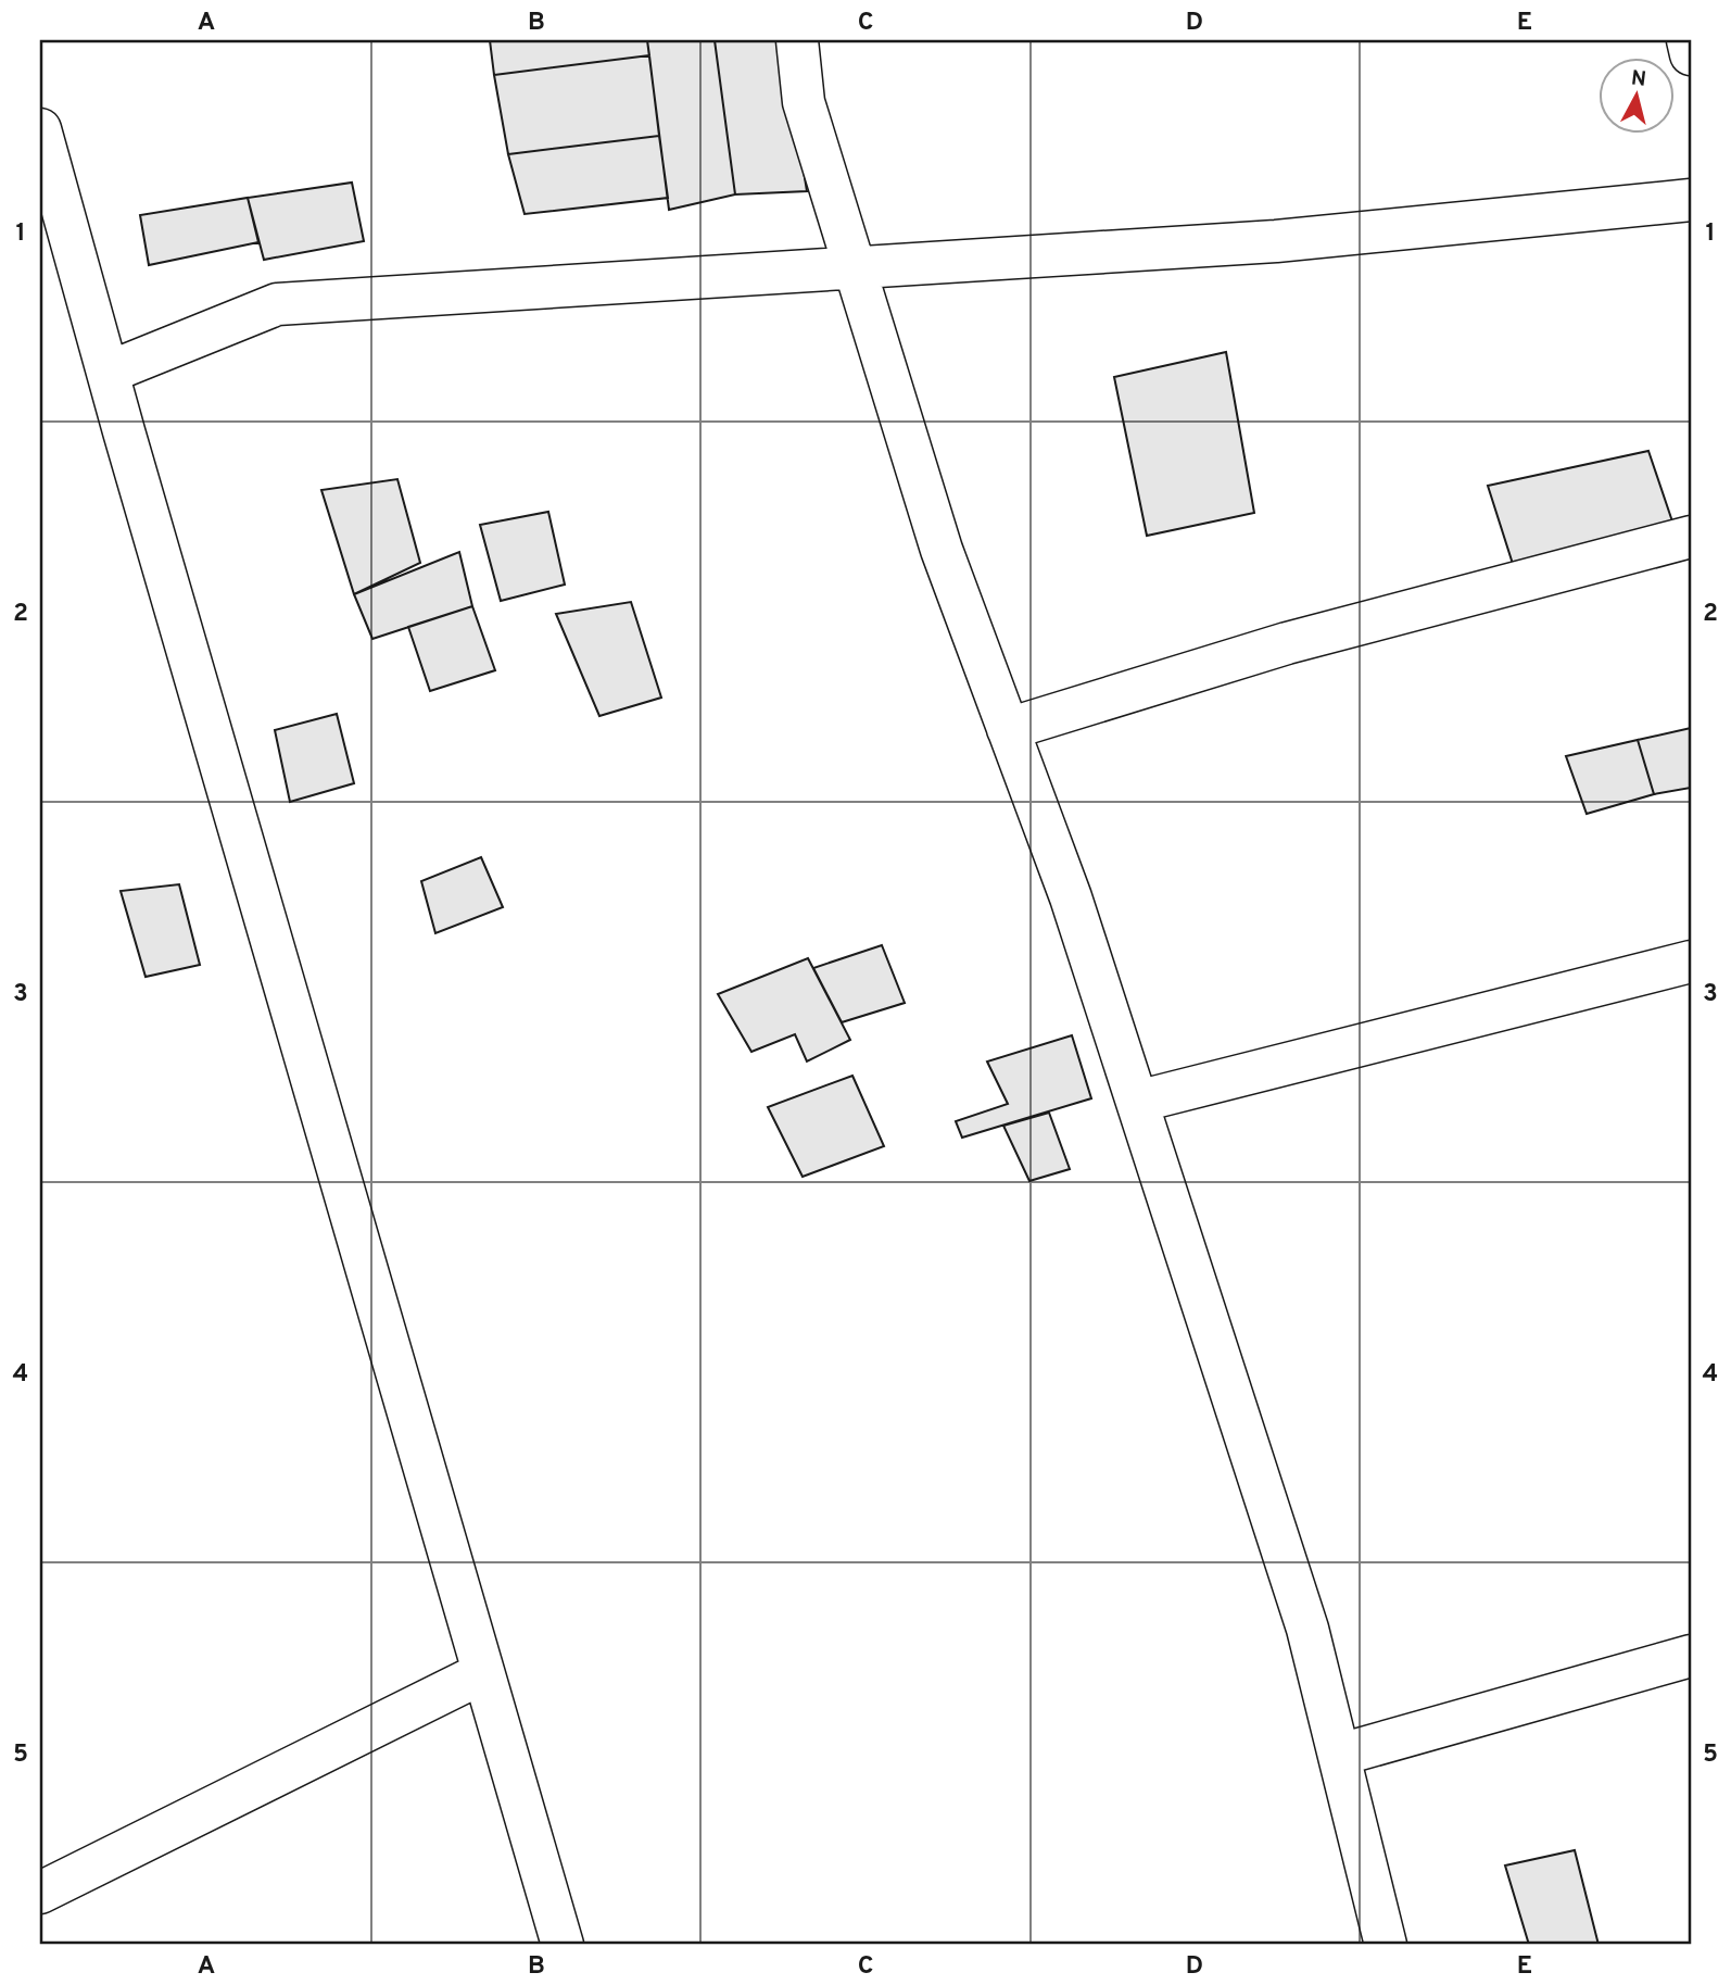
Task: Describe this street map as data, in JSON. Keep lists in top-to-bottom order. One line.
{"north":"top","grid":{"columns":["A","B","C","D","E"],"rows":["1","2","3","4","5"]}}
